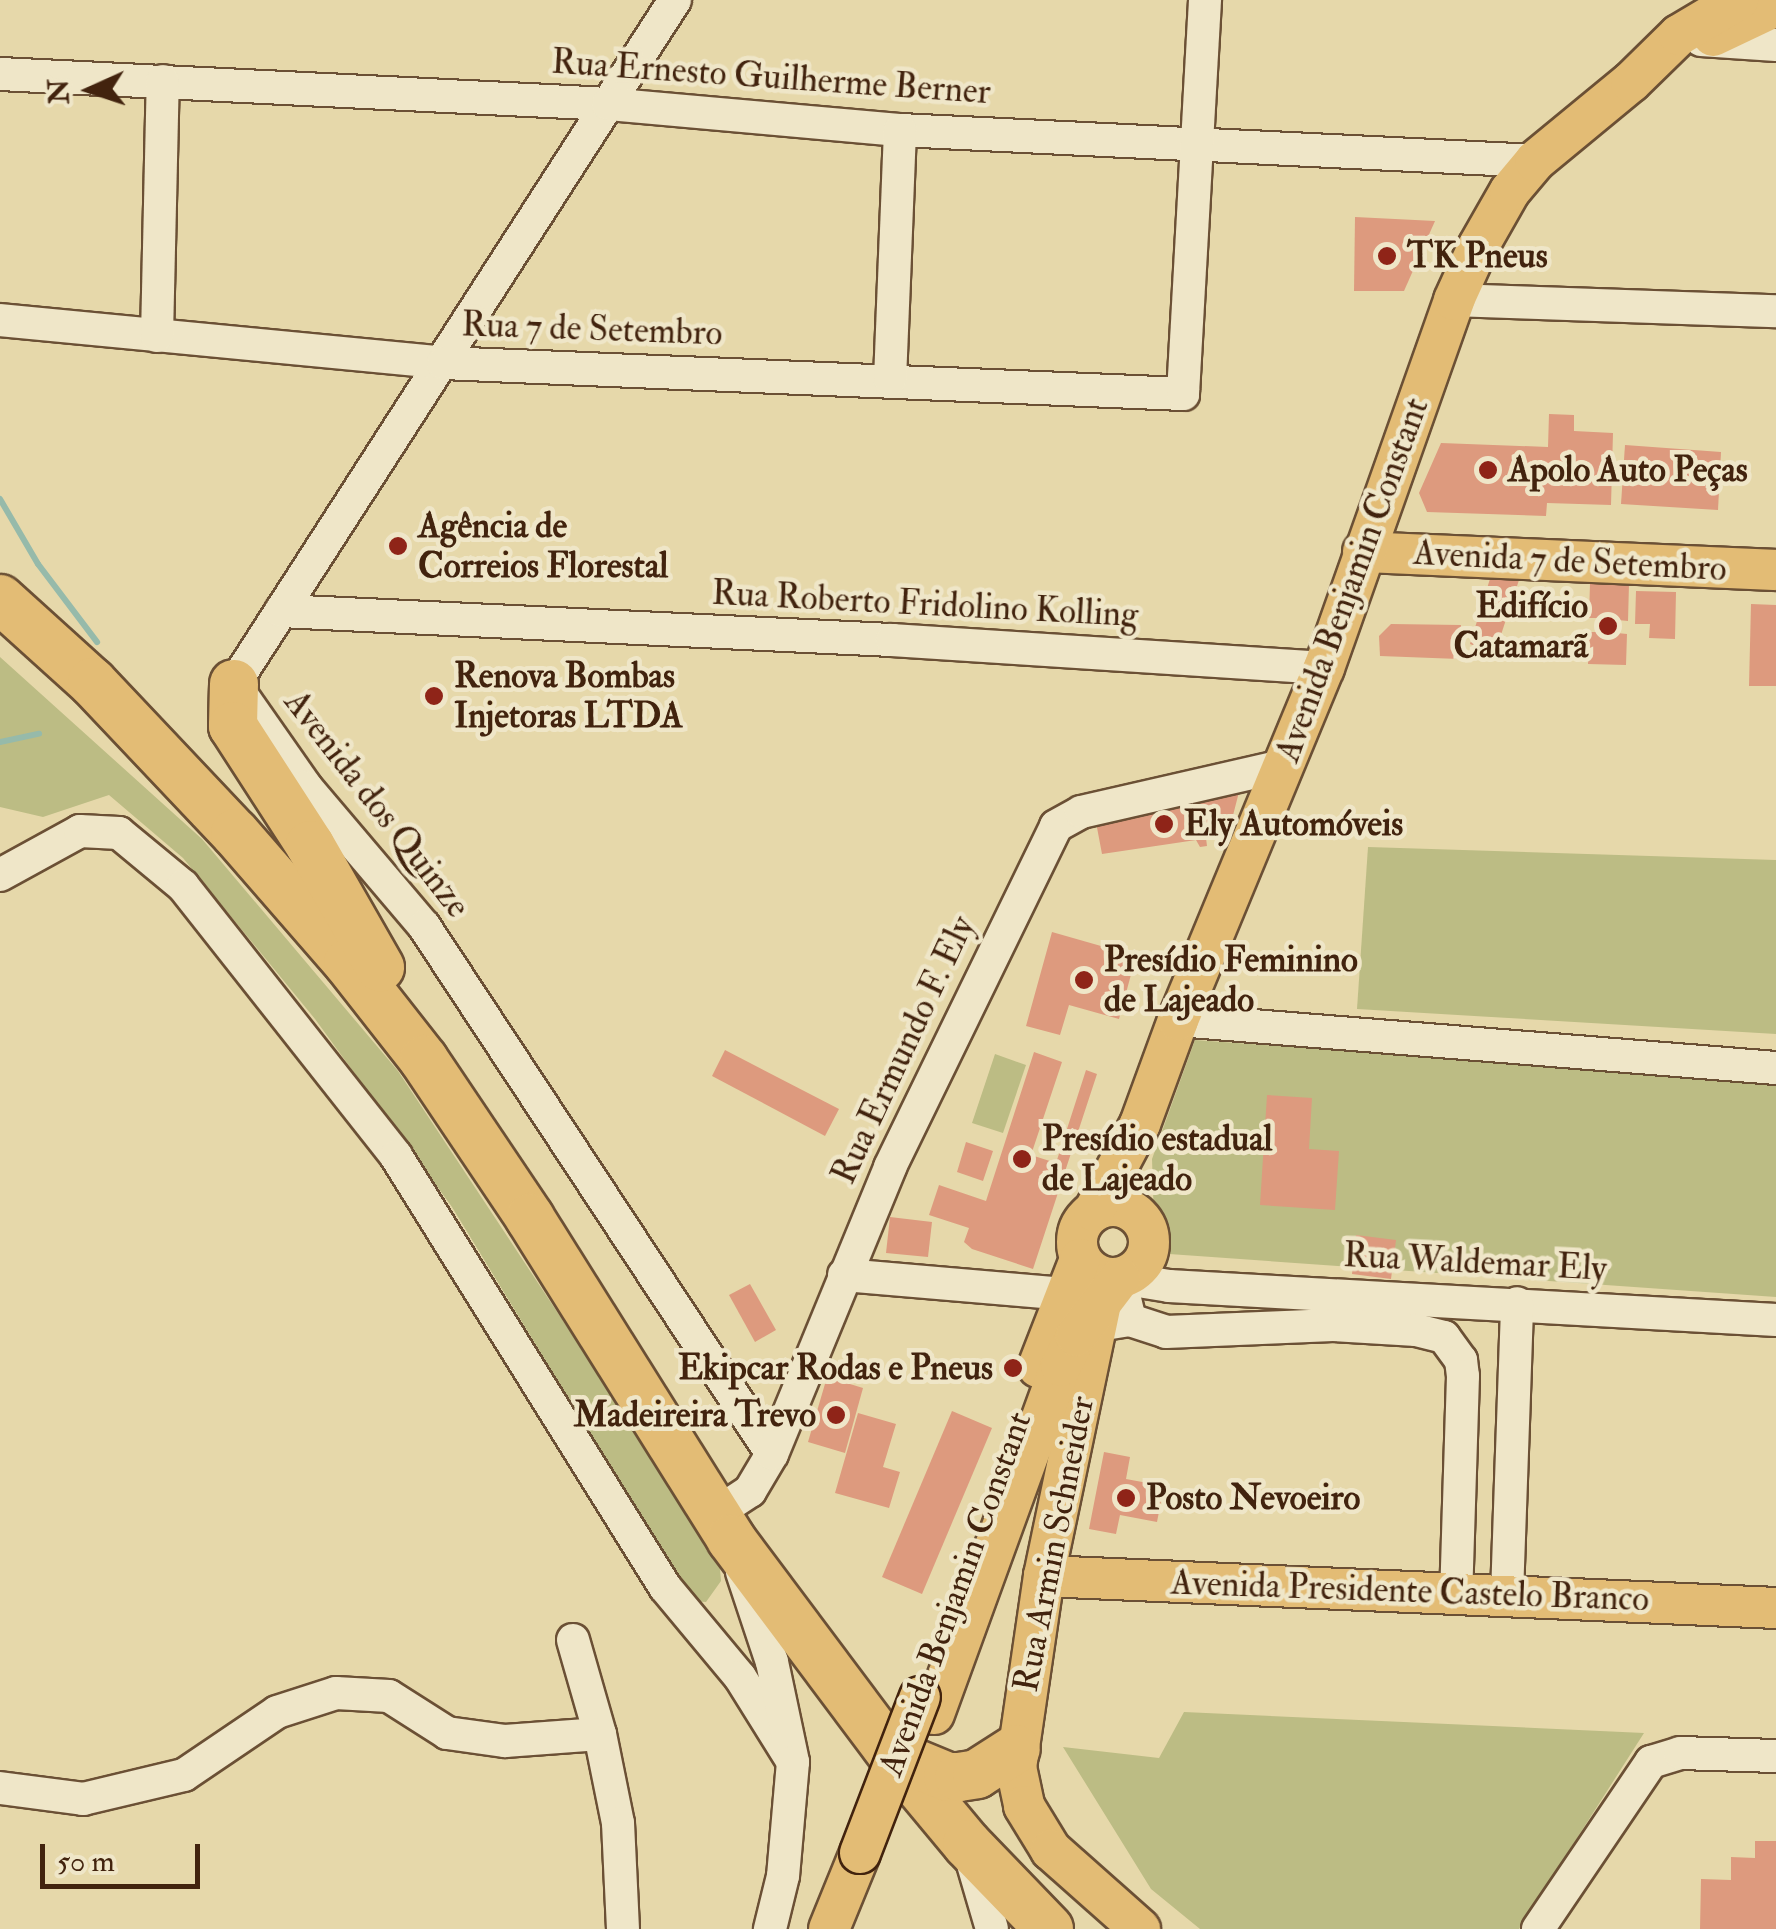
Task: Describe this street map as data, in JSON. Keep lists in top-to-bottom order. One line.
{"streets":{"main road":["Avenida 7 de Setembro","Avenida Benjamin Constant","Rua Armin Schneider","Avenida Presidente Castelo Branco"],"street":["Rua Ernesto Guilherme Berner","Rua 7 de Setembro","Rua Roberto Fridolino Kolling","Avenida dos Quinze","Rua Ermundo F. Ely","Rua Waldemar Ely"]},"crossings":[["Rua Ernesto Guilherme Berner","Rua 7 de Setembro"],["Rua Ernesto Guilherme Berner","Avenida Benjamin Constant"],["Rua Ernesto Guilherme Berner","Avenida dos Quinze"],["Rua 7 de Setembro","Avenida dos Quinze"],["Avenida 7 de Setembro","Avenida Benjamin Constant"],["Avenida Benjamin Constant","Rua Roberto Fridolino Kolling"],["Avenida Benjamin Constant","Rua Ermundo F. Ely"],["Avenida Benjamin Constant","Rua Waldemar Ely"],["Avenida Benjamin Constant","Rua Armin Schneider"],["Rua Roberto Fridolino Kolling","Avenida dos Quinze"],["Avenida dos Quinze","Rua Ermundo F. Ely"],["Rua Waldemar Ely","Rua Armin Schneider"],["Rua Armin Schneider","Avenida Presidente Castelo Branco"]],"places":["TK Pneus","Apolo Auto Peças","Agência de Correios Florestal","Edifício Catamarã","Renova Bombas Injetoras LTDA","Ely Automóveis","Presídio Feminino de Lajeado","Presídio estadual de Lajeado","Ekipcar Rodas e Pneus","Madeireira Trevo","Posto Nevoeiro"],"scale_bar":"50 m","north":"left"}
